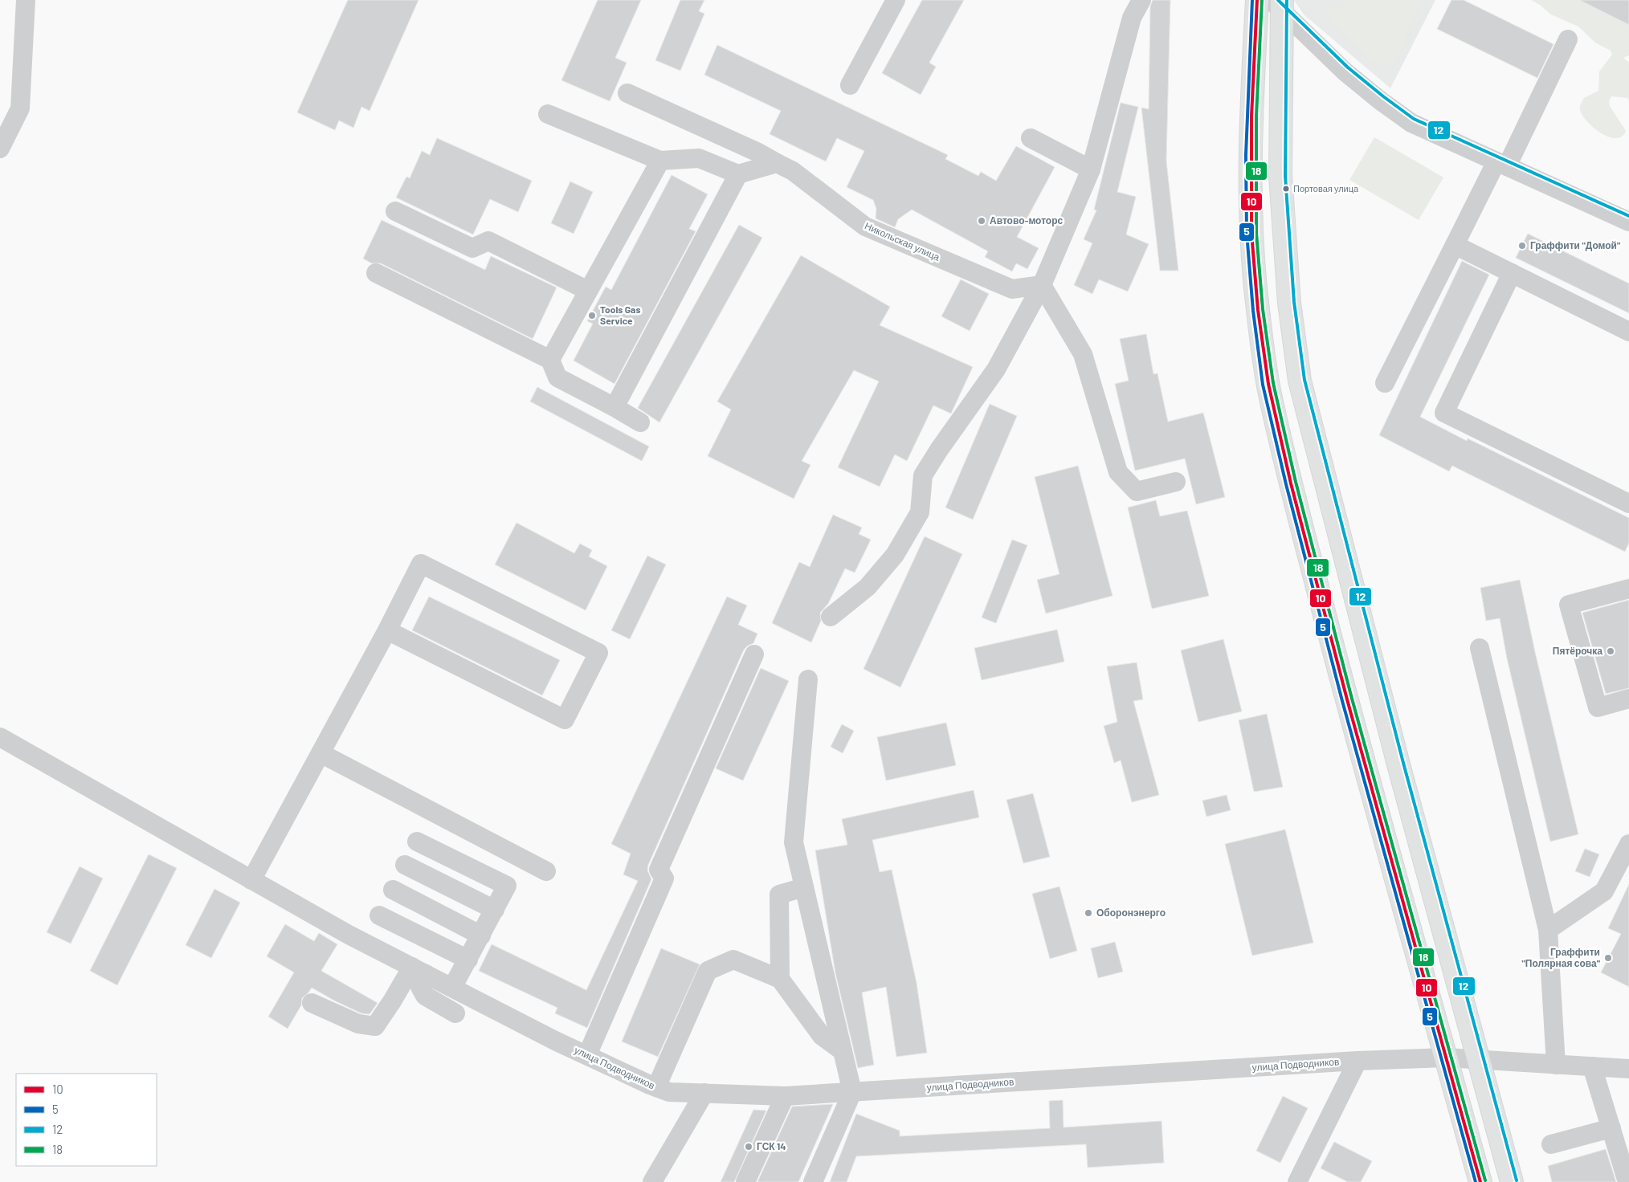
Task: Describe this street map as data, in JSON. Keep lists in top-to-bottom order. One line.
{"streets":{"street":["Никольская улица","улица Подводников"]},"places":["Портовая улица","Автово-моторс","Граффити \"Домой\"","Tools Gas Service","Пятёрочка","Оборонэнерго","Граффити \"Полярная сова\"","ГСК 14"],"lines":["transit line 10","transit line 5","transit line 12","transit line 18"],"legend":["10","5","12","18"]}
